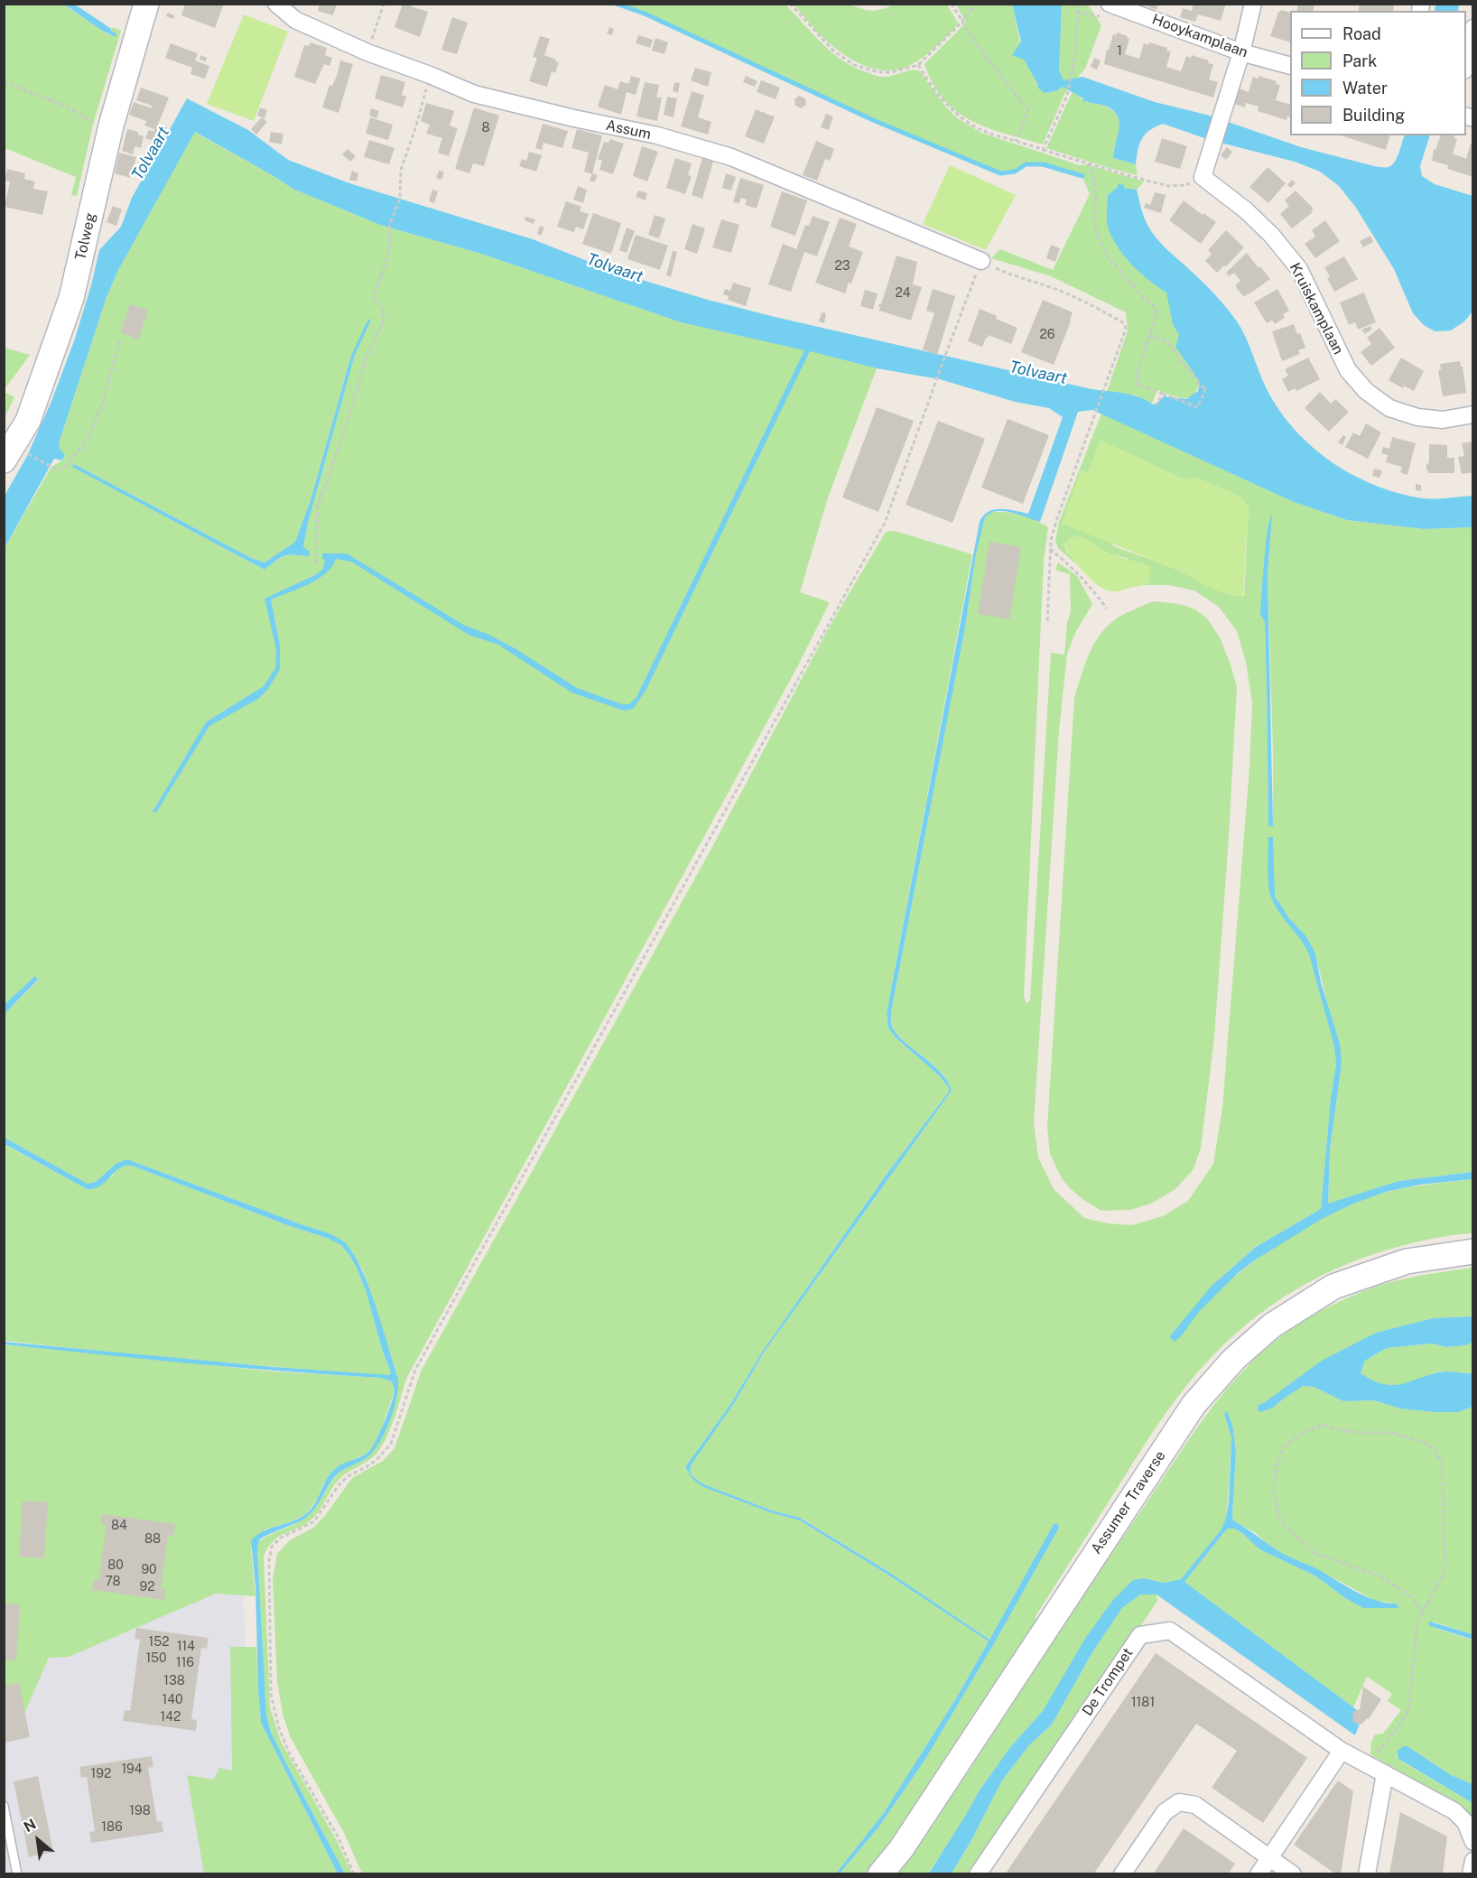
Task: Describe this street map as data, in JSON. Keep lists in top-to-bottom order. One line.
{"streets":{"main road":["Tolweg","Assumer Traverse"],"street":["Hooykamplaan","Assum","Kruiskamplaan","De Trompet"]},"water":["Tolvaart"],"house_numbers":["1","8","23","24","26","84","88","80","90","78","92","152","114","150","116","138","140","1181","142","194","192","198","186"],"legend":["Road","Park","Water","Building"],"north":"top left"}
